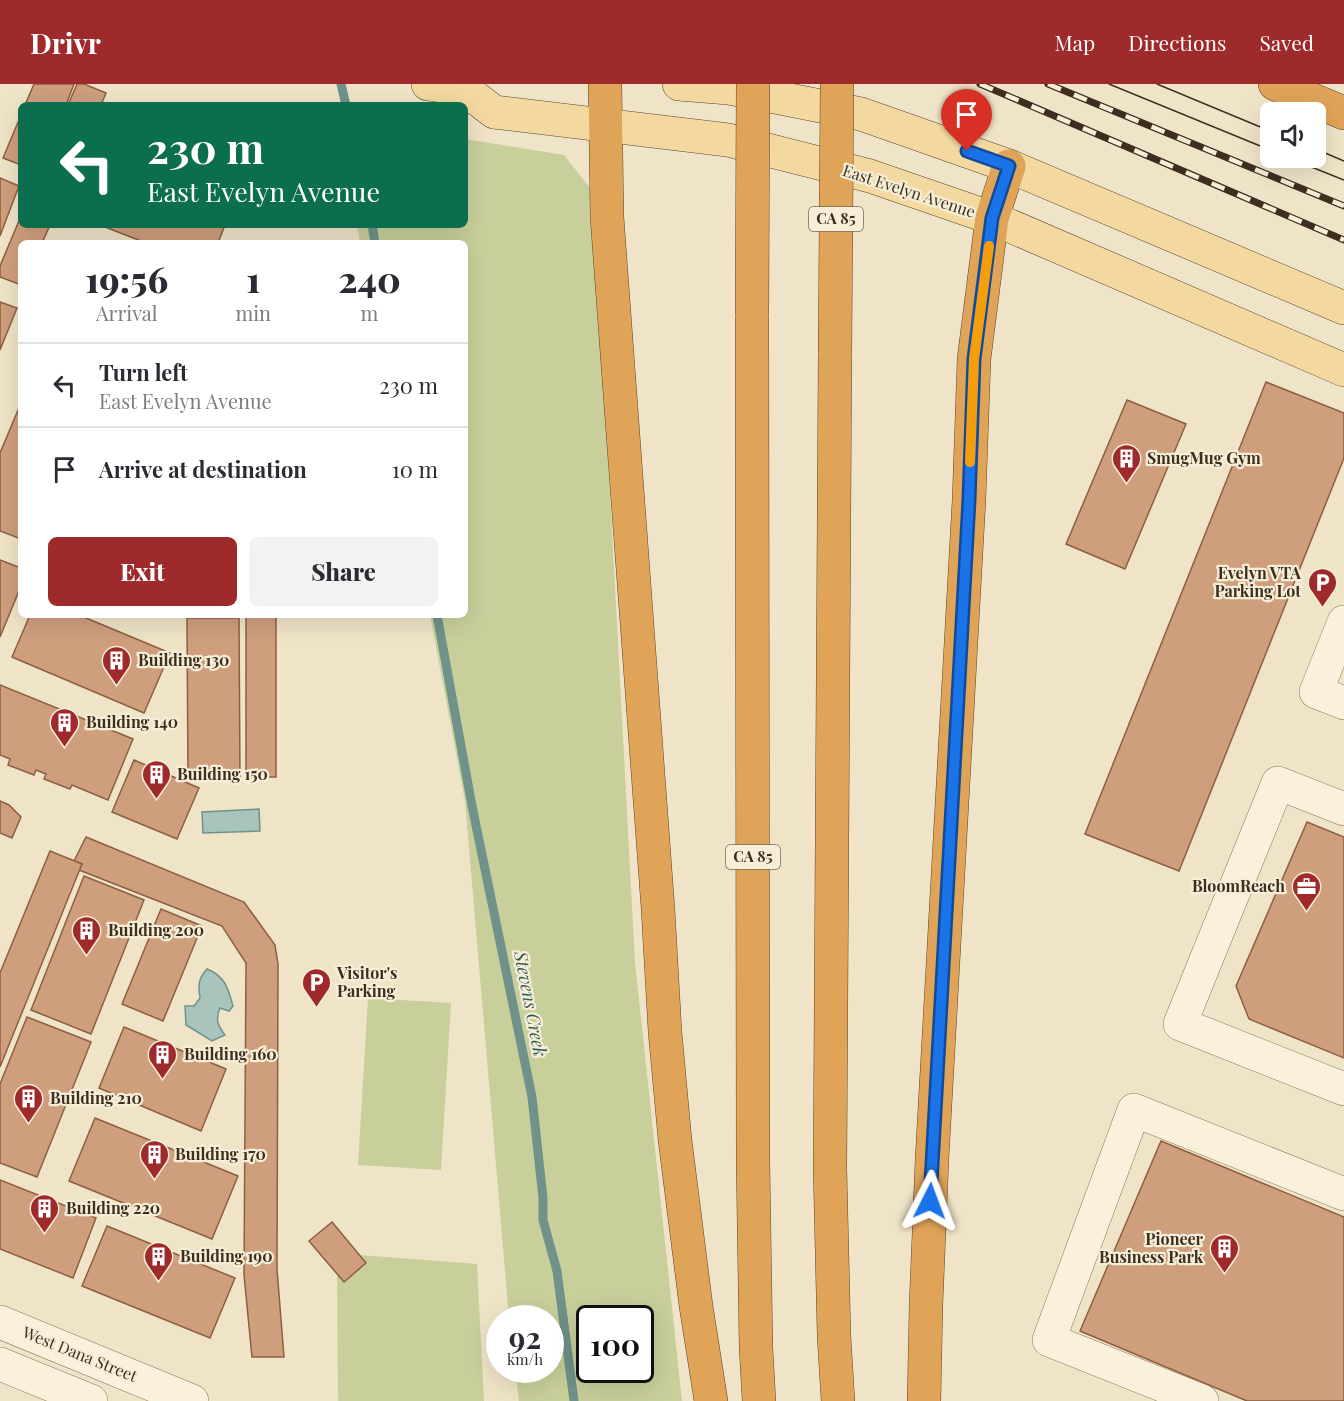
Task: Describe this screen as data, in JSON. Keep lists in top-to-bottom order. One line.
{"streets":{"highway":["CA 85"],"main road":["East Evelyn Avenue"],"street":["West Dana Street"]},"water":["Stevens Creek"],"places":{"building":["SmugMug Gym","Building 130","Building 140","Building 150","Building 200","Building 160","Building 210","Building 170","Building 220","Pioneer Business Park","Building 190"],"parking":["Evelyn VTA Parking Lot","Visitor's Parking"],"office":["BloomReach"]},"page":{"header":"Drivr","nav":["Map","Directions","Saved"],"turn":["230 m","East Evelyn Avenue"],"eta":["19:56","Arrival","1","min","240","m"],"list":[{"name":"Turn left","note":"East Evelyn Avenue","value":"230 m"},{"name":"Arrive at destination","value":"10 m"}],"buttons":["Exit","Share"],"speed":"92 km/h","limit":"100"}}
